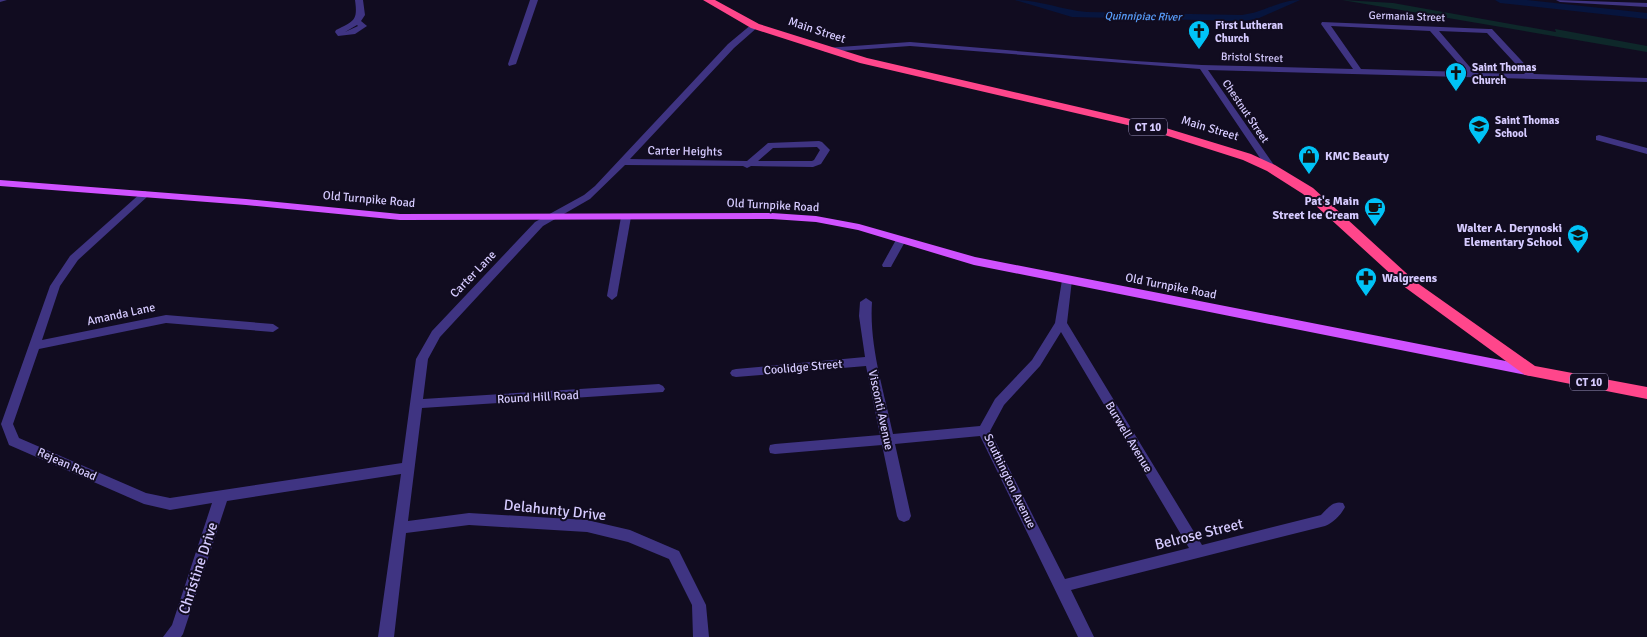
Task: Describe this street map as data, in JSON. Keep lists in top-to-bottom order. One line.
{"streets":{"highway":["Main Street","CT 10"],"main road":["Old Turnpike Road"],"street":["Germania Street","Bristol Street","Chestnut Street","Carter Heights","Carter Lane","Amanda Lane","Coolidge Street","Round Hill Road","Visconti Avenue","Burwell Avenue","Rejean Road","Southington Avenue","Delahunty Drive","Belrose Street","Christine Drive"]},"crossings":[["Germania Street","Bristol Street"],["Main Street","Bristol Street"],["Main Street","Chestnut Street"],["Main Street","Old Turnpike Road"],["Main Street","Carter Lane"],["Bristol Street","Chestnut Street"],["Carter Heights","Carter Lane"],["Old Turnpike Road","Carter Lane"],["Old Turnpike Road","Rejean Road"],["Old Turnpike Road","Southington Avenue"],["Carter Lane","Round Hill Road"],["Carter Lane","Rejean Road"],["Carter Lane","Delahunty Drive"],["Amanda Lane","Rejean Road"],["Coolidge Street","Visconti Avenue"],["Burwell Avenue","Southington Avenue"],["Burwell Avenue","Belrose Street"],["Rejean Road","Christine Drive"],["Southington Avenue","Belrose Street"]],"water":["Quinnipiac River"],"places":{"church":["First Lutheran Church","Saint Thomas Church"],"school or university":["Saint Thomas School","Walter A. Derynoski Elementary School"],"shop":["KMC Beauty"],"cafe":["Pat's Main Street Ice Cream"],"pharmacy":["Walgreens"]}}
